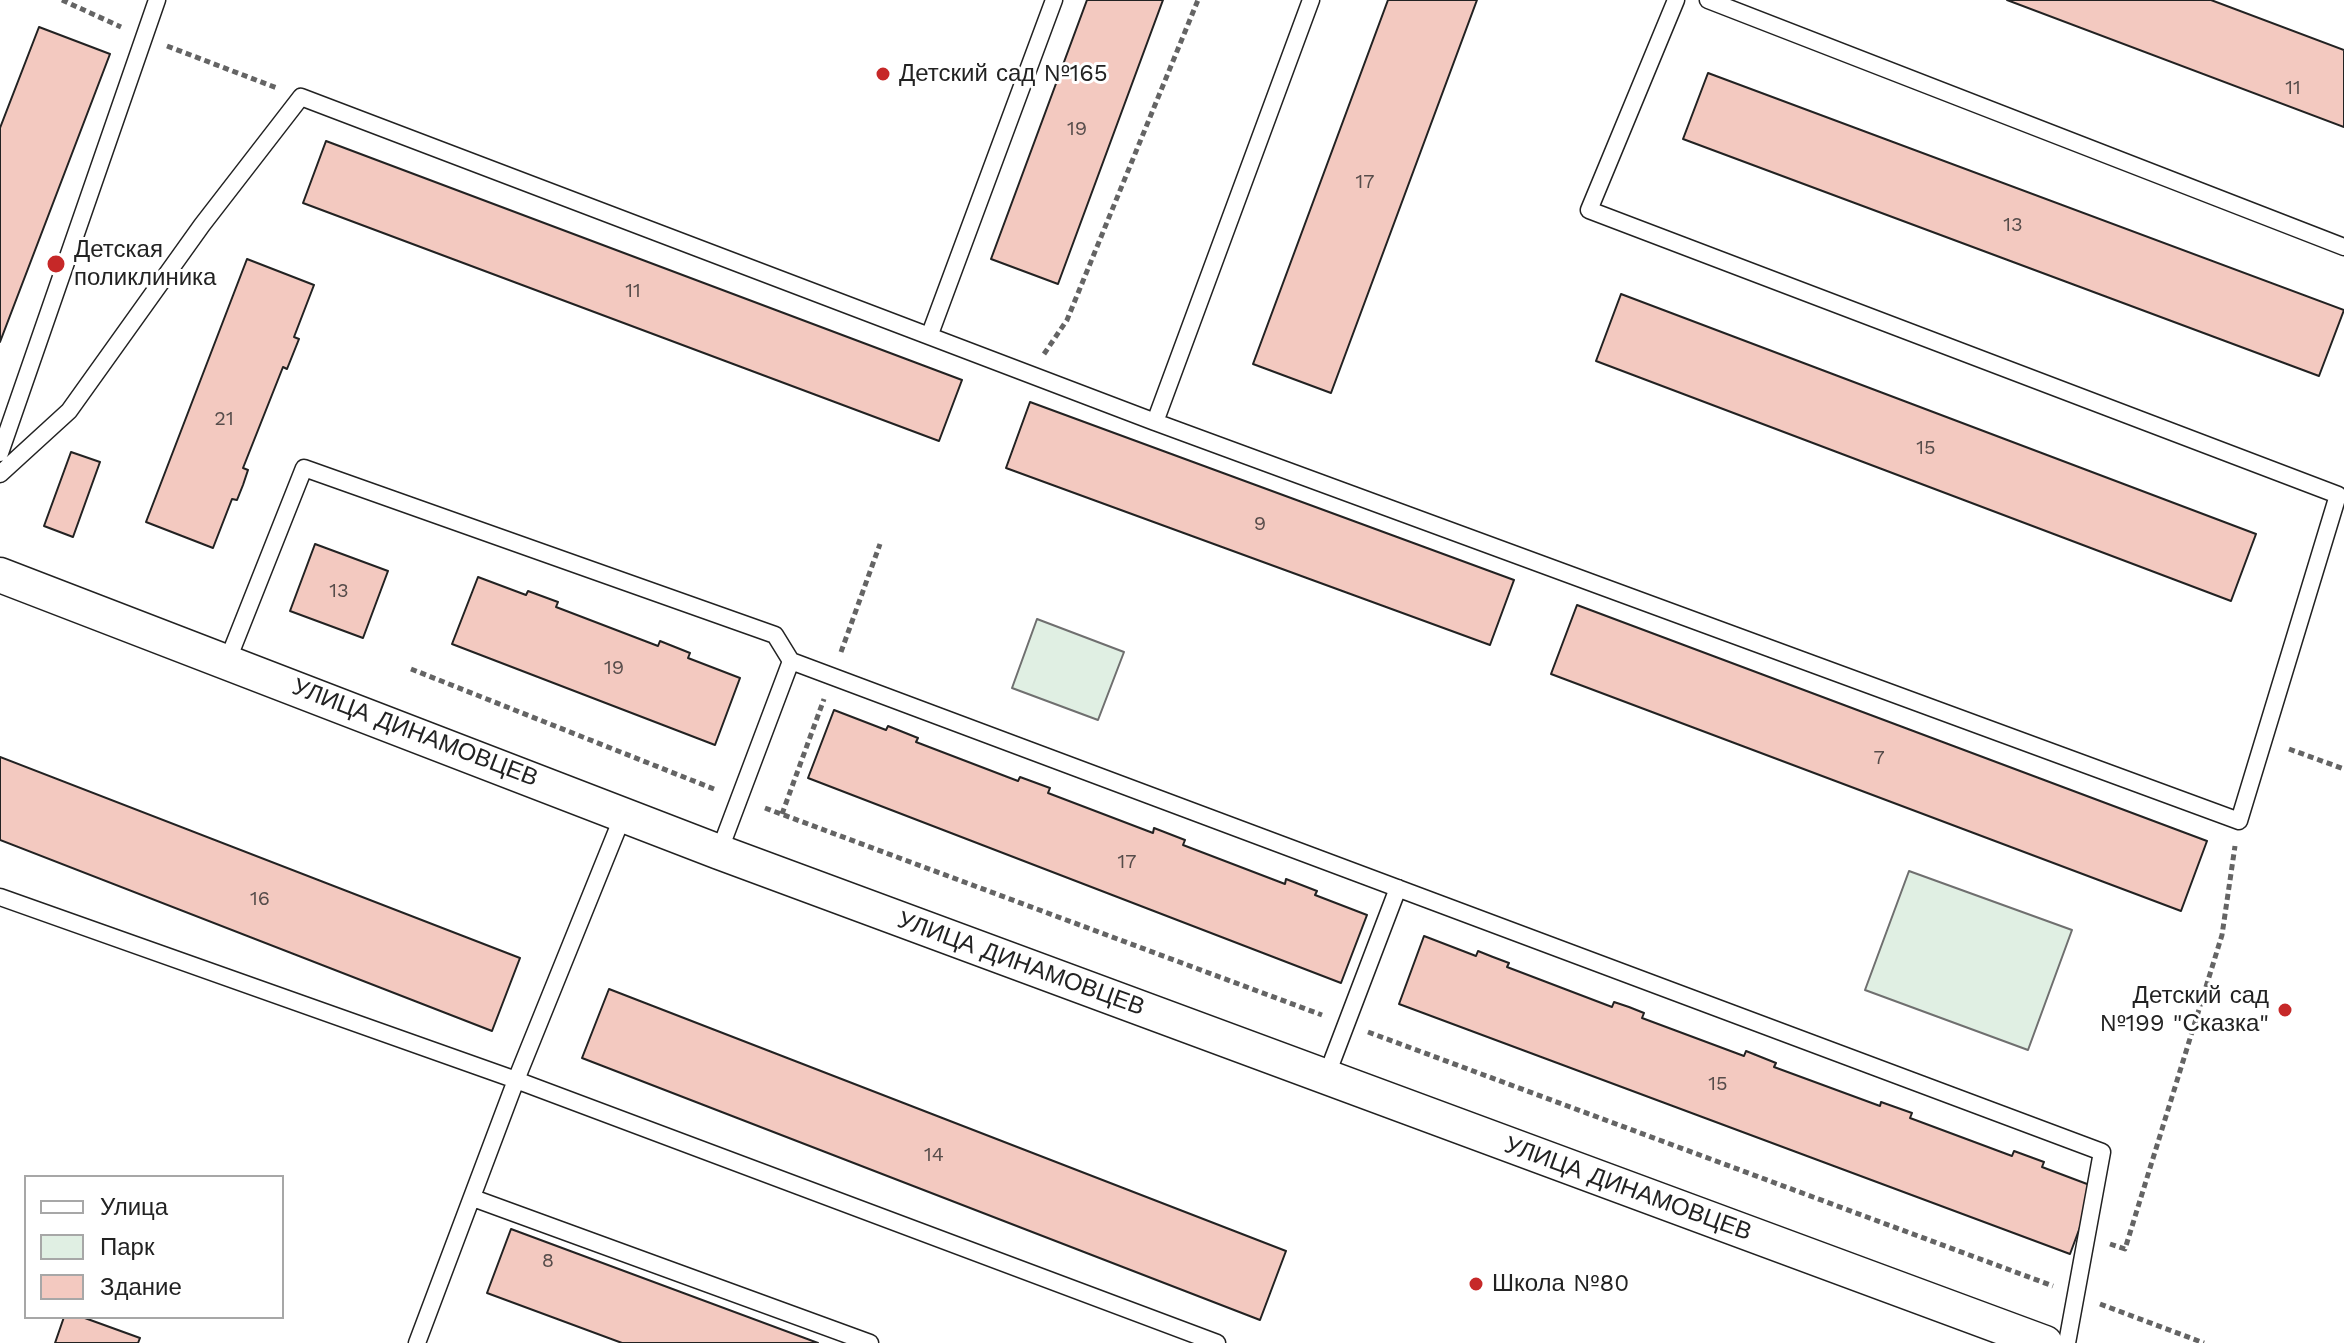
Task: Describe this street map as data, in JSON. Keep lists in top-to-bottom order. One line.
{"streets":{"street":["УЛИЦА ДИНАМОВЦЕВ"]},"places":["Детский сад №165","Детская поликлиника","Детский сад №199 \"Сказка\"","Школа №80"],"house_numbers":["11","19","17","13","11","21","15","9","13","19","7","17","16","15","14","8"],"legend":["Улица","Парк","Здание"]}
